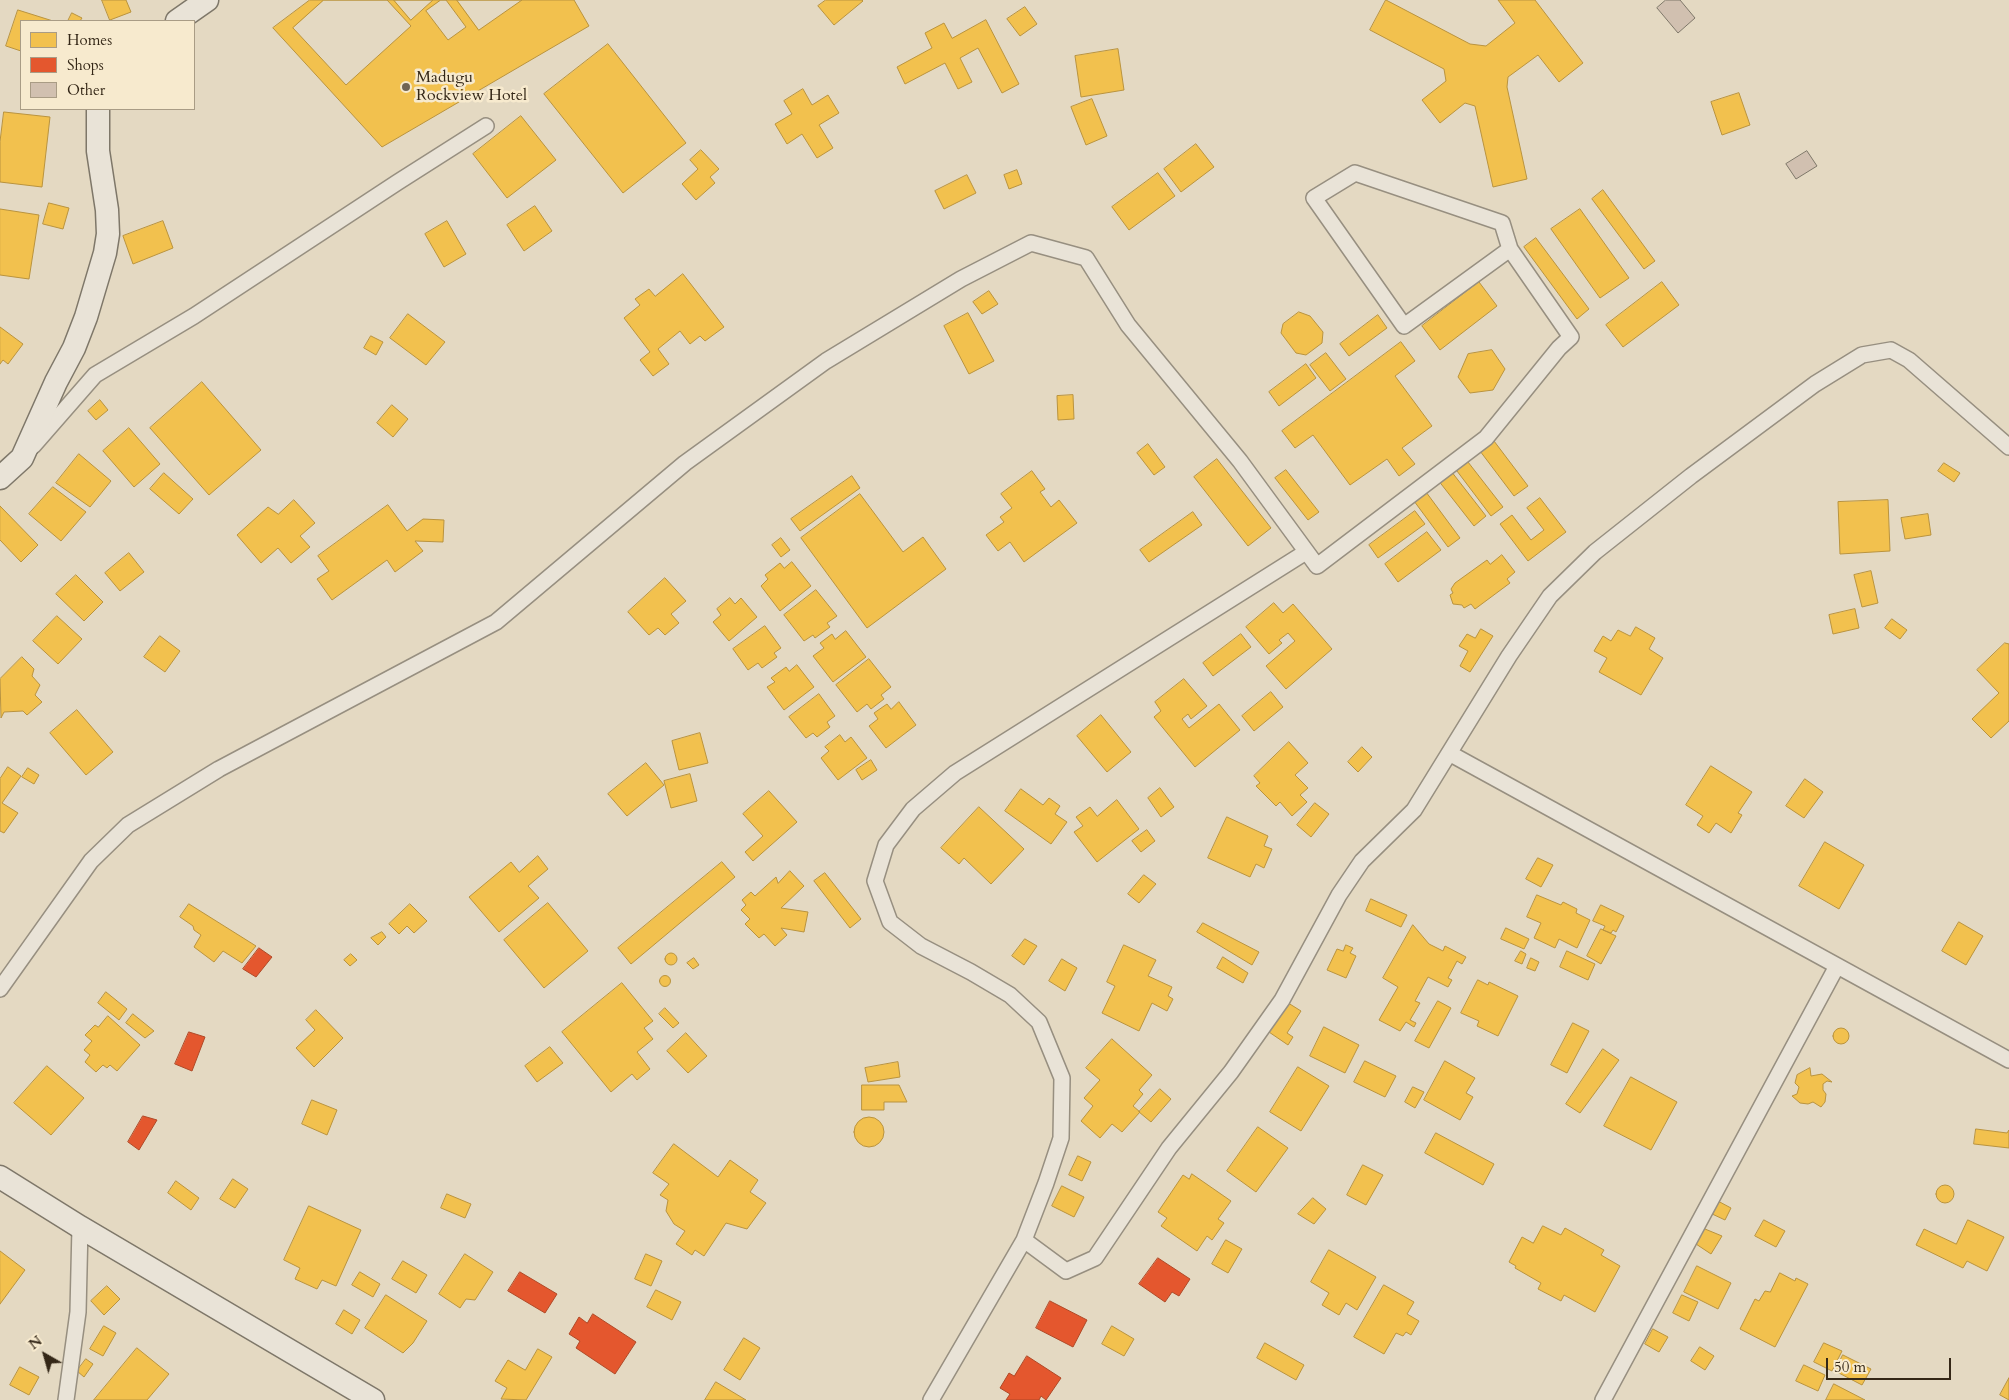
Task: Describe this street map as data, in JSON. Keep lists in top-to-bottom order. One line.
{"places":["Madugu Rockview Hotel"],"legend":["Homes","Shops","Other"],"scale_bar":"50 m","north":"top left"}
